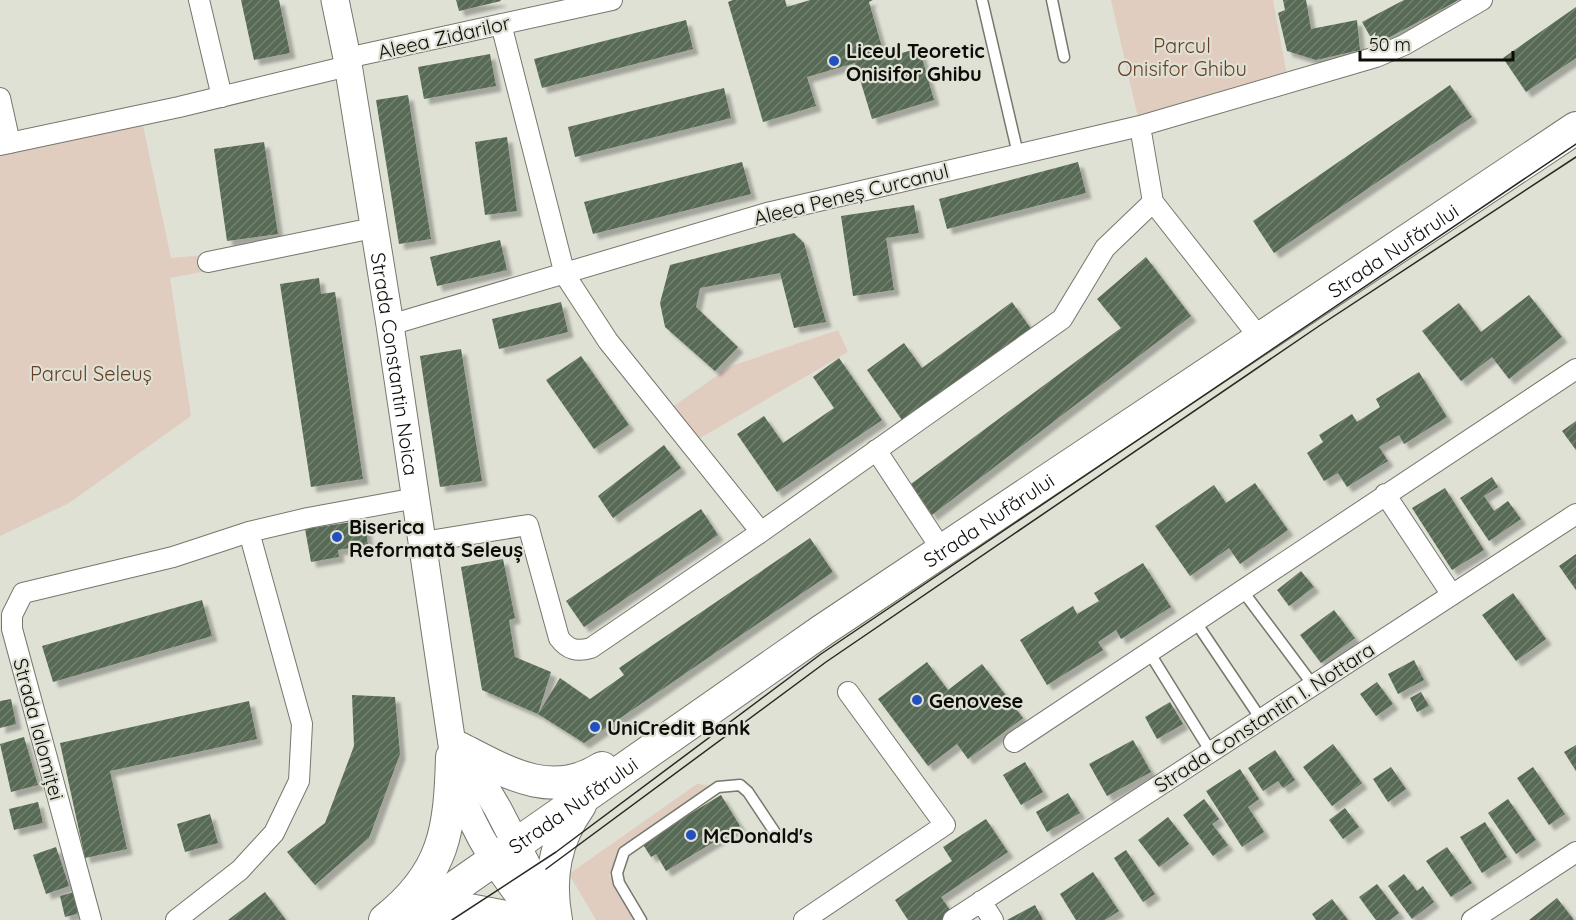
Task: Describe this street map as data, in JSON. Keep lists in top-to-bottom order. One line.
{"streets":{"main road":["Strada Nufărului"],"street":["Aleea Zidarilor","Aleea Peneș Curcanul","Strada Constantin Noica","Strada Constantin I. Nottara","Strada Ialomiței"]},"crossings":[["Aleea Zidarilor","Strada Constantin Noica"],["Aleea Peneș Curcanul","Strada Constantin Noica"],["Strada Nufărului","Strada Constantin Noica"],["Strada Constantin Noica","Strada Ialomiței"]],"parks":["Parcul Onisifor Ghibu","Parcul Seleuș"],"places":["Liceul Teoretic Onisifor Ghibu","Biserica Reformată Seleuș","Genovese","UniCredit Bank","McDonald's"],"scale_bar":"50 m"}
